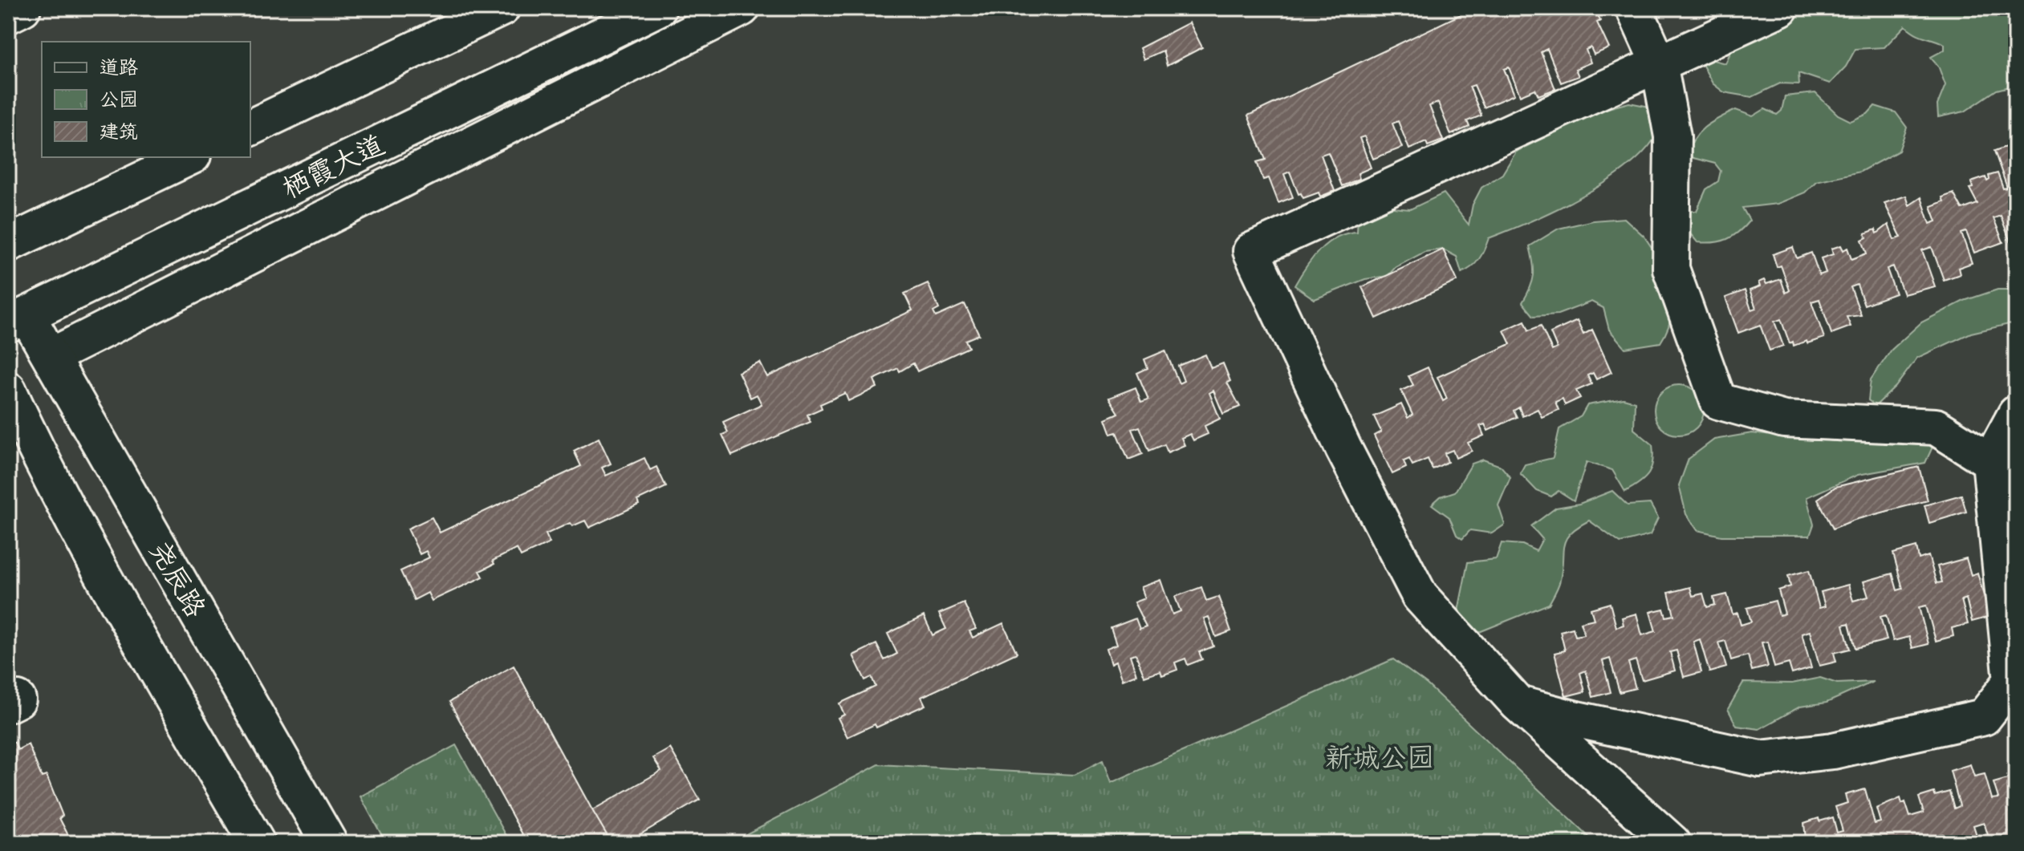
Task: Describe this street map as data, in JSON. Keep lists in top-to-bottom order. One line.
{"streets":{"street":["栖霞大道","尧辰路"]},"crossings":[["栖霞大道","尧辰路"]],"parks":["新城公园"],"legend":["道路","公园","建筑"]}
